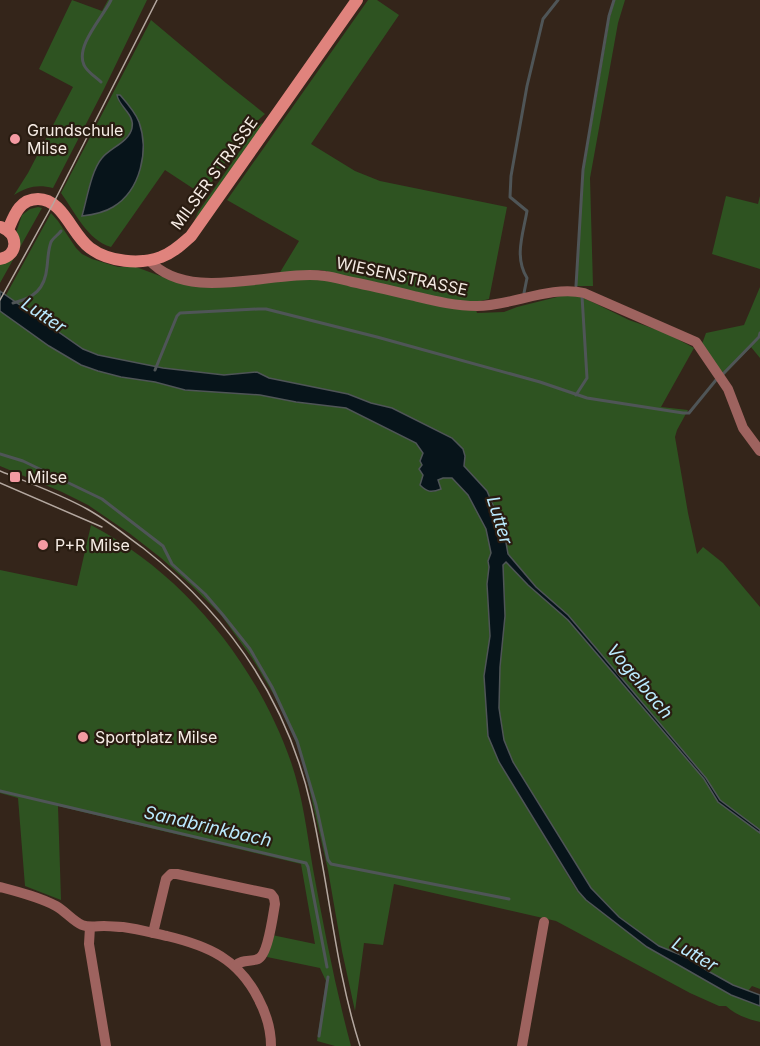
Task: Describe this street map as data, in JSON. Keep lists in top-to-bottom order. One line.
{"streets":{"main road":["MILSER STRASSE"],"street":["WIESENSTRASSE"]},"crossings":[["MILSER STRASSE","WIESENSTRASSE"]],"water":["Lutter","Vogelbach","Sandbrinkbach"],"places":{"other":["Grundschule Milse","P+R Milse","Sportplatz Milse"],"transit":["Milse"]}}
